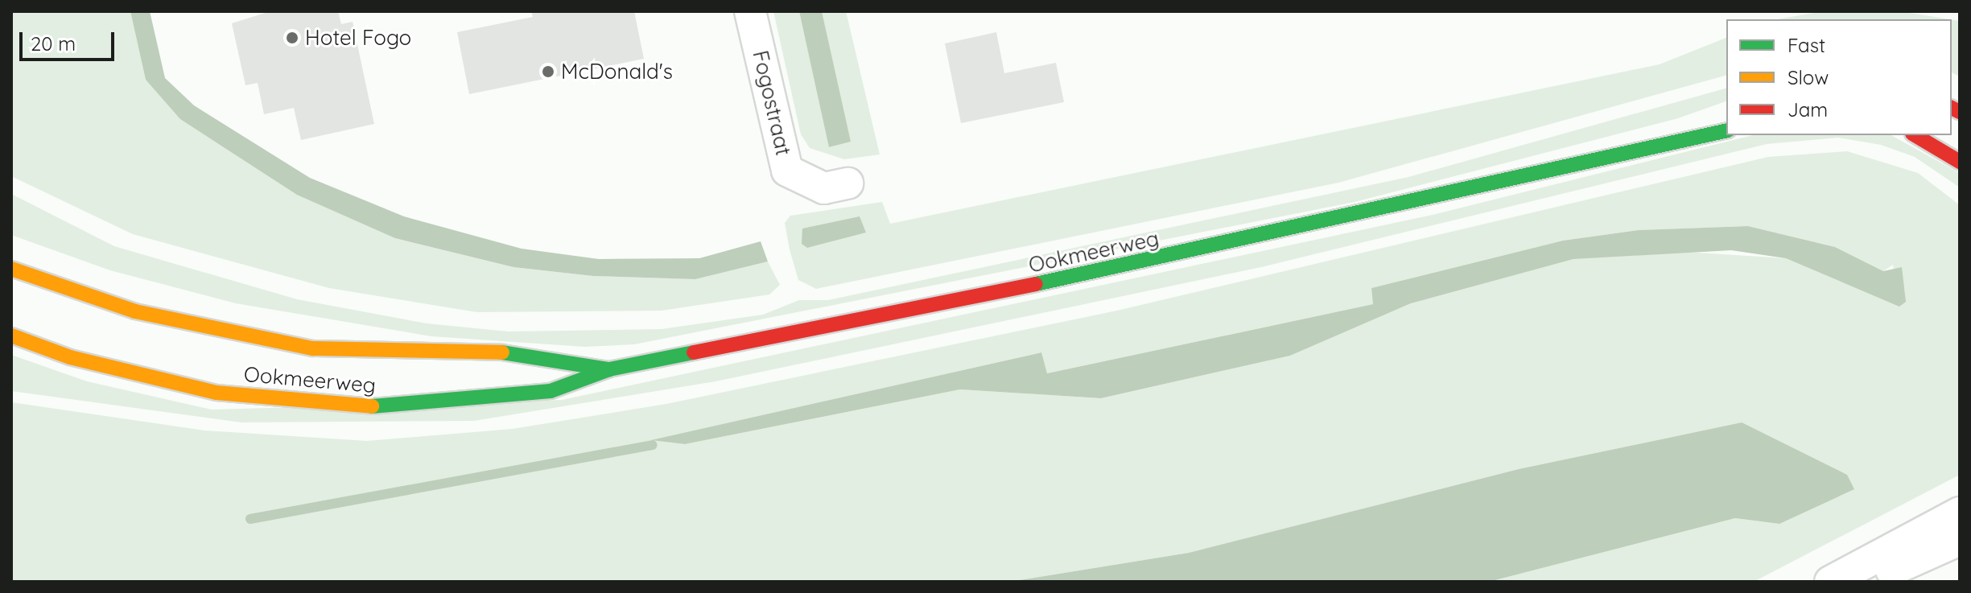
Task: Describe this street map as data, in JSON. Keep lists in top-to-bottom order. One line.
{"streets":{"main road":["Ookmeerweg"],"street":["Fogostraat"]},"places":["Hotel Fogo","McDonald's"],"legend":["Fast","Slow","Jam"],"scale_bar":"20 m"}
